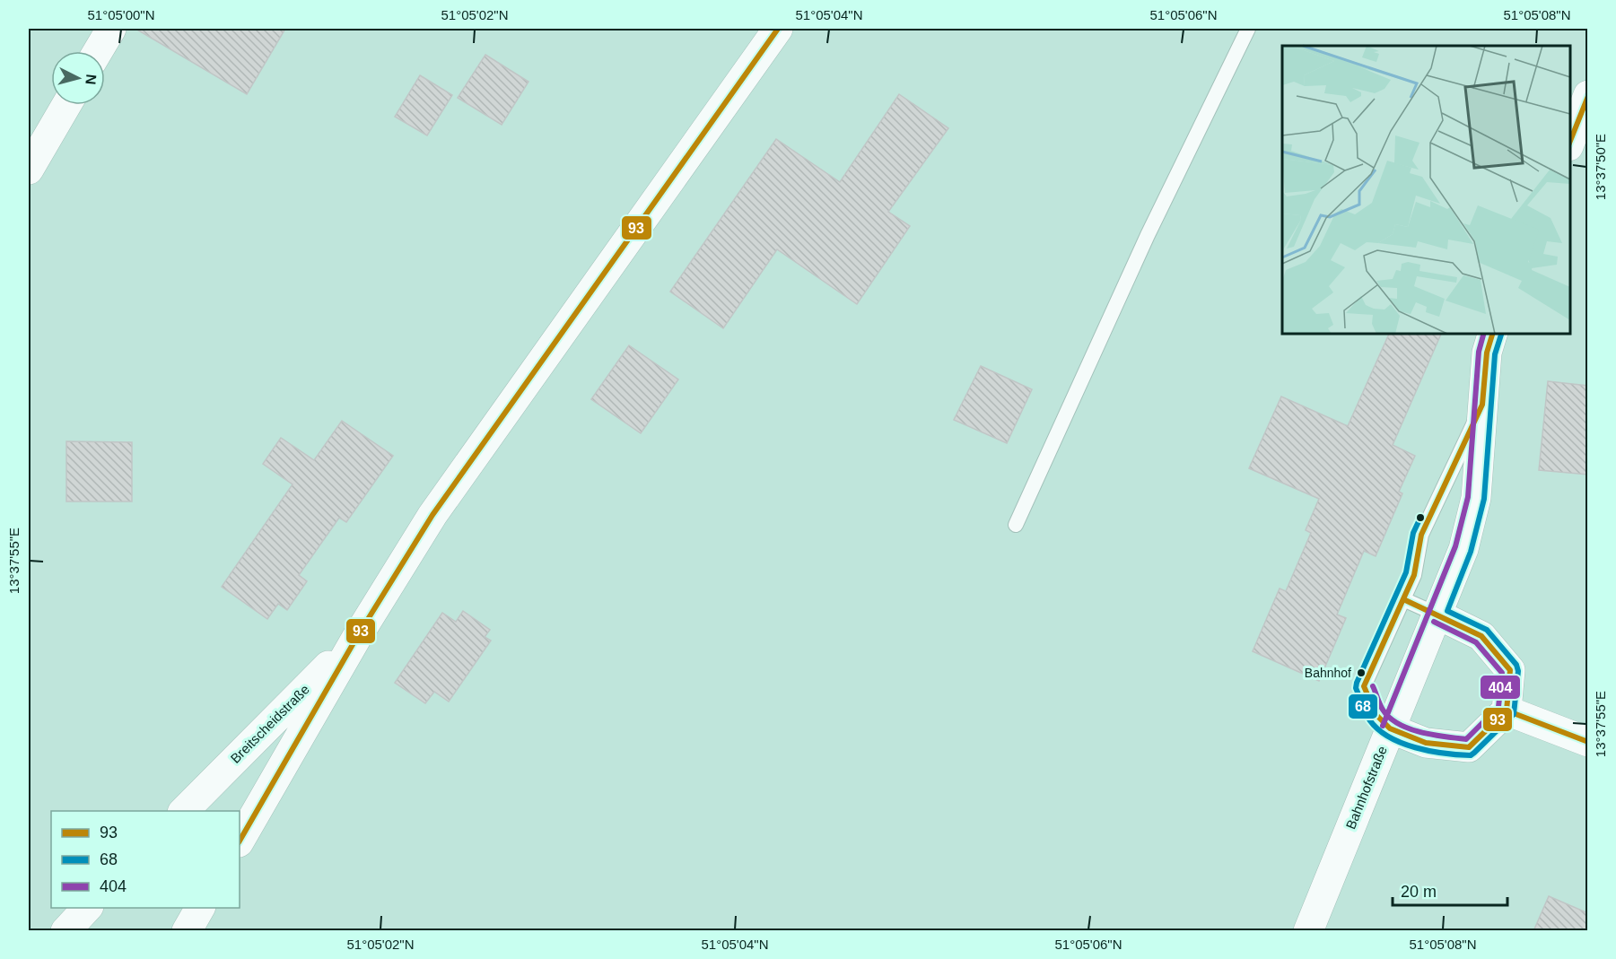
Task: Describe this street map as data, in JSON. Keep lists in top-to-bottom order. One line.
{"streets":{"street":["Breitscheidstraße","Bahnhofstraße"]},"places":["Bahnhof"],"lines":["transit line 93","transit line 404","transit line 68"],"legend":["93","68","404"],"scale_bar":"20 m","north":"right","coordinates":["51°05'00\"N","51°05'02\"N","51°05'04\"N","51°05'06\"N","51°05'08\"N","13°37'50\"E","13°37'55\"E"]}
